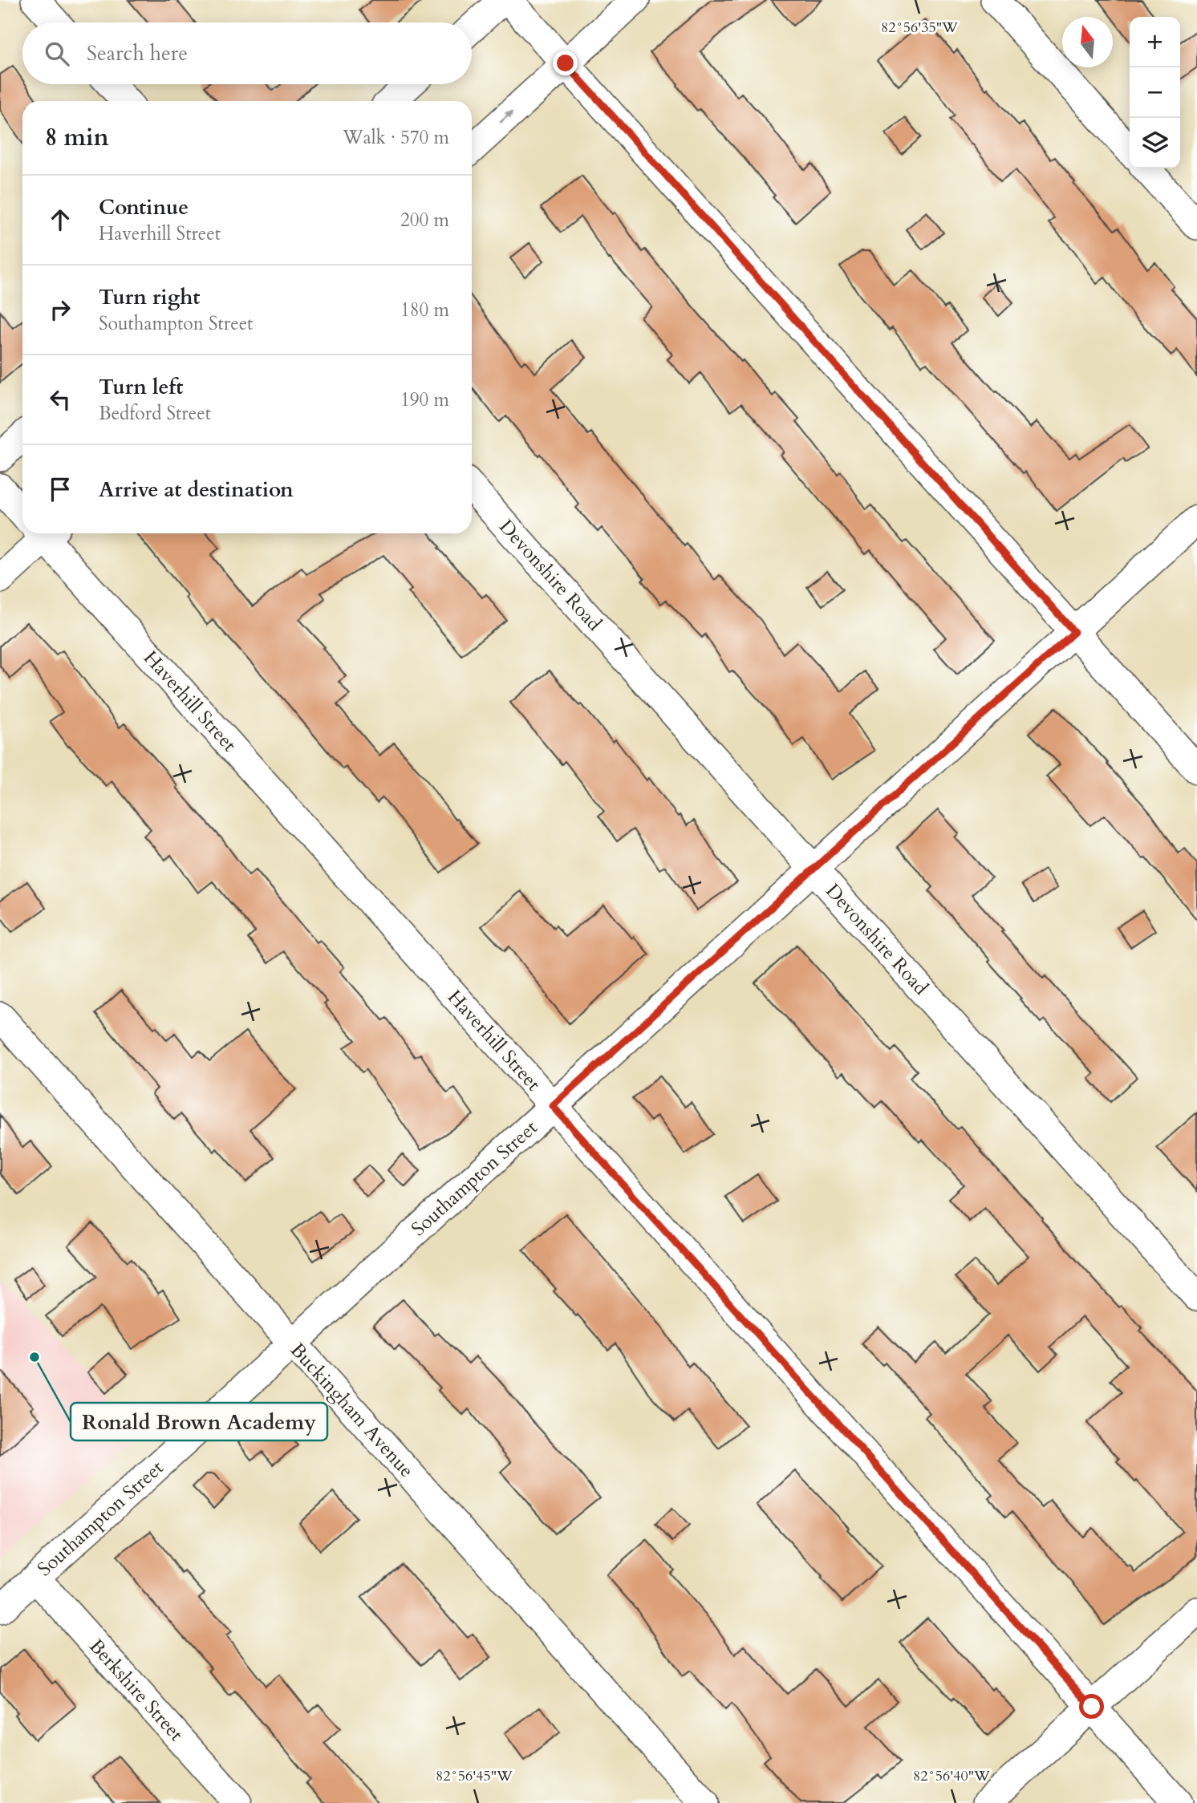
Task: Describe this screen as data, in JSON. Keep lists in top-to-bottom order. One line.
{"streets":{"street":["Devonshire Road","Haverhill Street","Southampton Street","Buckingham Avenue","Berkshire Street"]},"crossings":[["Devonshire Road","Southampton Street"],["Haverhill Street","Southampton Street"],["Southampton Street","Buckingham Avenue"],["Southampton Street","Berkshire Street"]],"places":["Ronald Brown Academy"],"north":"top","page":{"map_buttons":["+","−"],"search":"Search here","heading":["8 min","Walk · 570 m"],"list":[["Continue","Haverhill Street","200 m"],["Turn right","Southampton Street","180 m"],["Turn left","Bedford Street","190 m"],"Arrive at destination"]},"coordinates":["82°56'35\"W","82°56'45\"W","82°56'40\"W"]}
